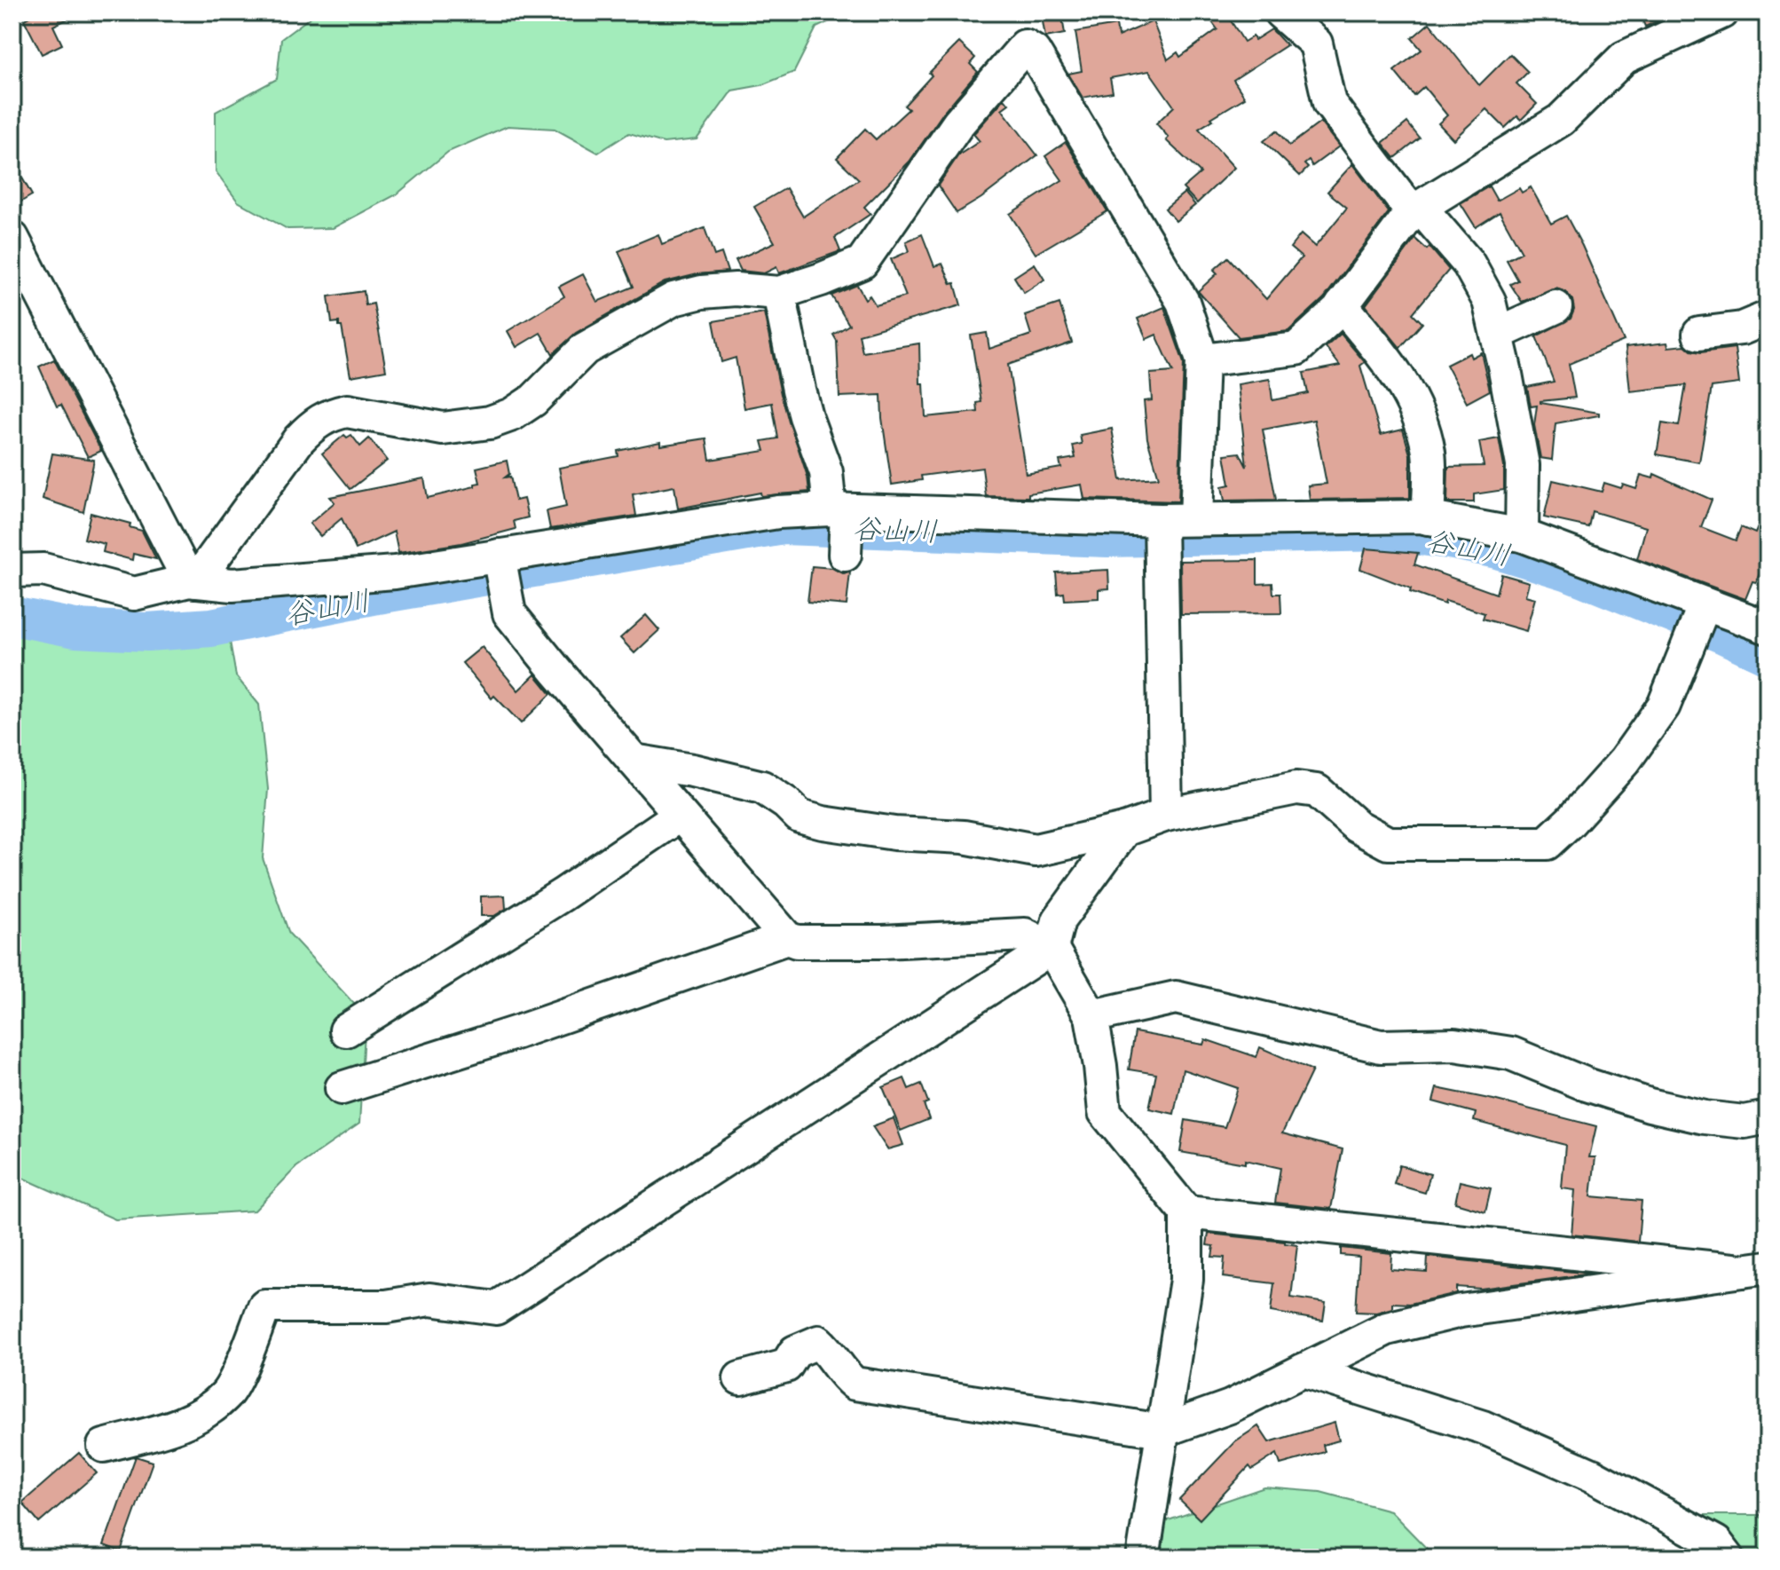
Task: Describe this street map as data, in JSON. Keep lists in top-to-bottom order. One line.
{"water":["谷山川"]}
